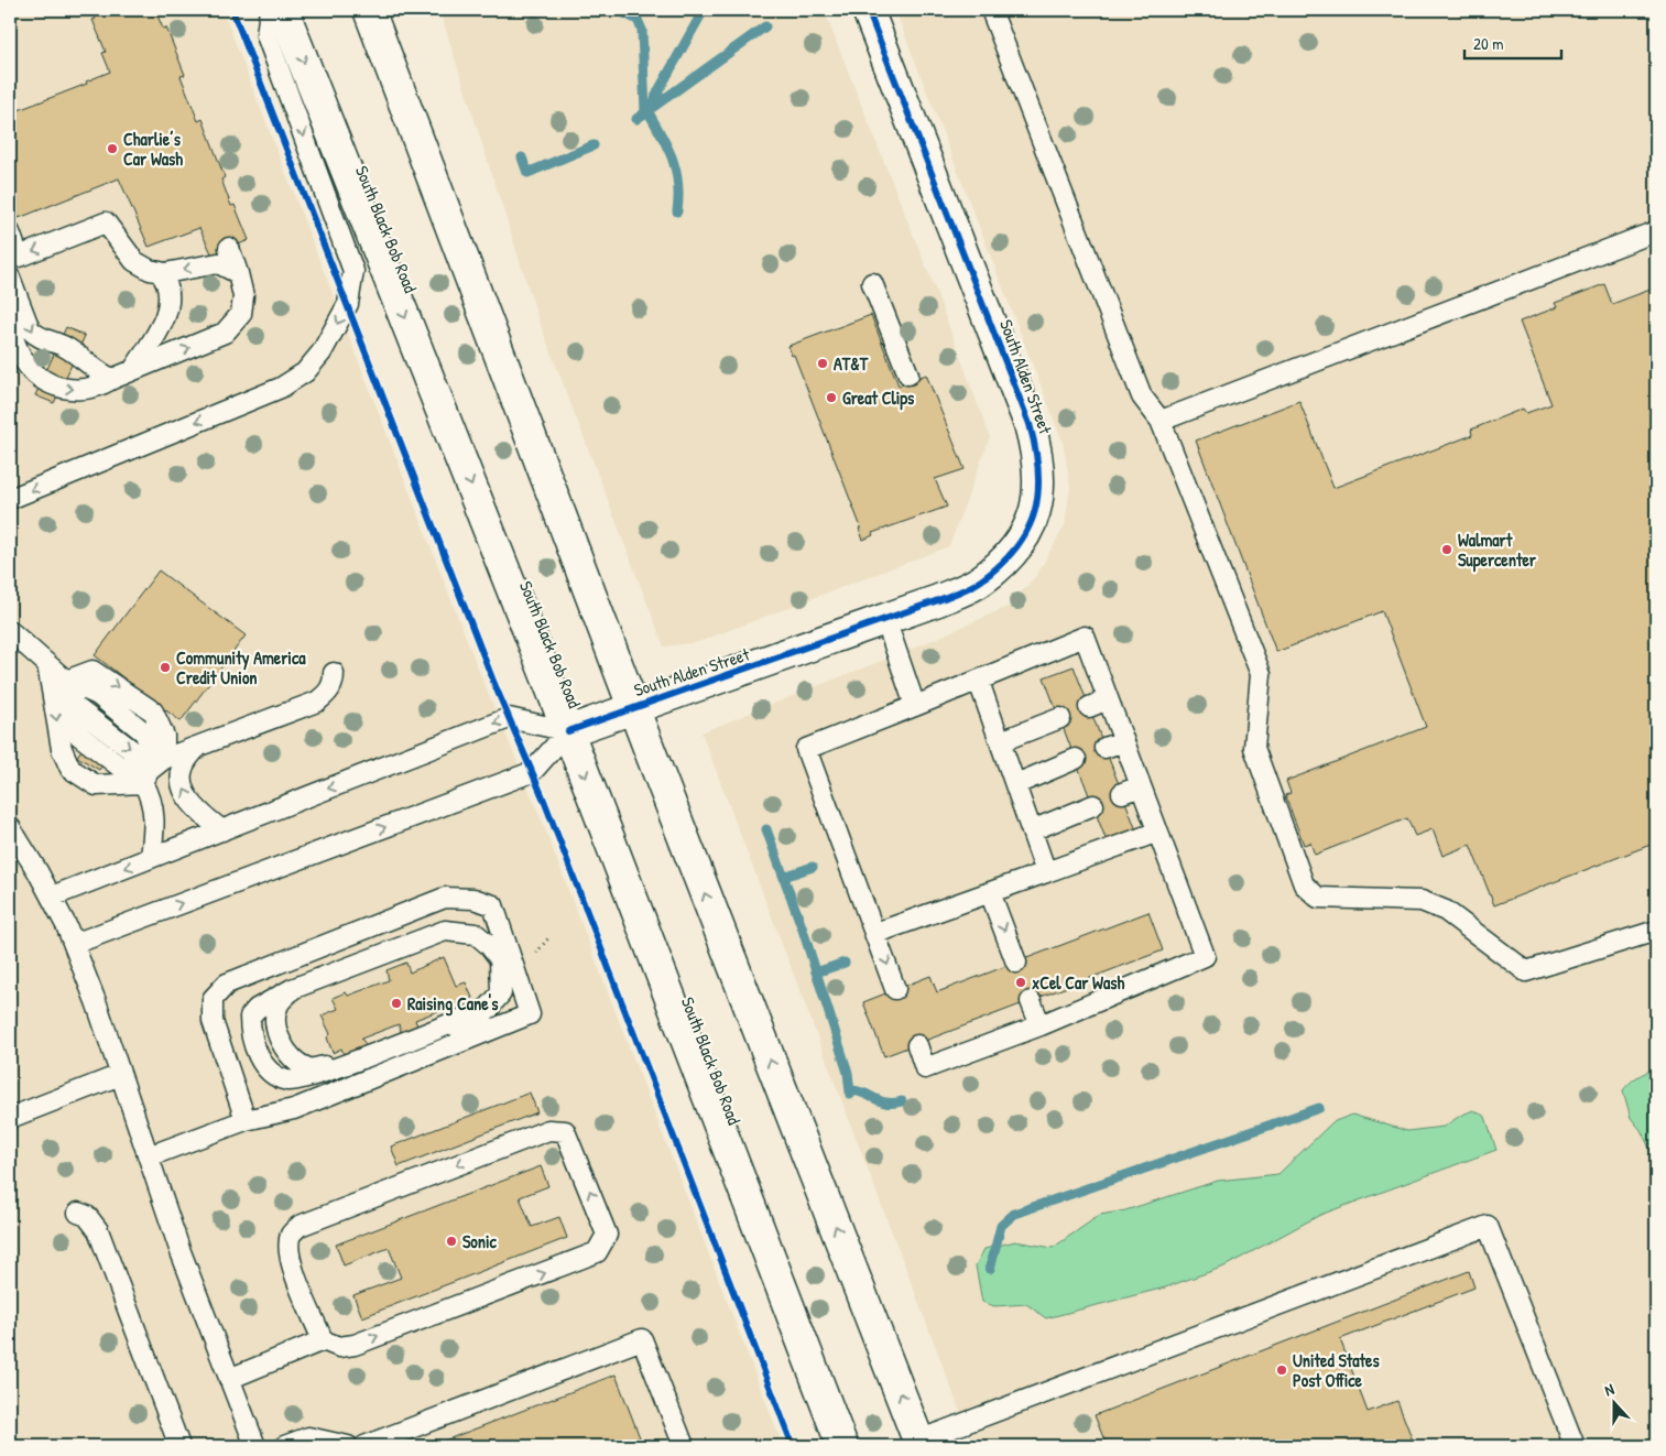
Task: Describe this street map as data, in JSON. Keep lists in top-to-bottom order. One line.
{"streets":{"main road":["South Black Bob Road","South Alden Street"]},"crossings":[["South Black Bob Road","South Alden Street"]],"places":["Charlie’s Car Wash","AT&T","Great Clips","Walmart Supercenter","Community America Credit Union","xCel Car Wash","Raising Cane's","Sonic","United States Post Office"],"scale_bar":"20 m","north":"top"}
